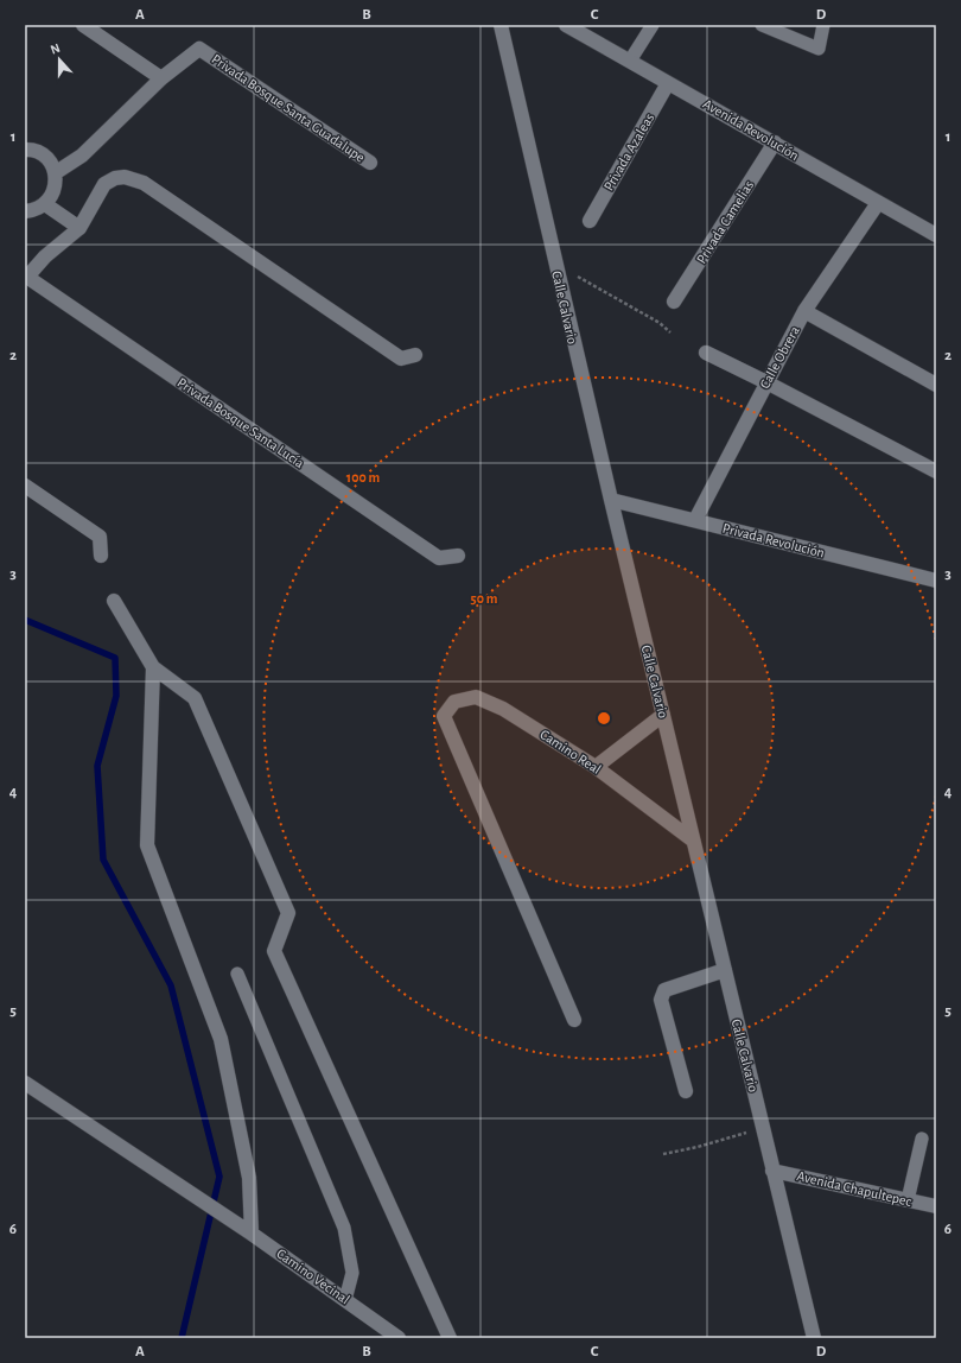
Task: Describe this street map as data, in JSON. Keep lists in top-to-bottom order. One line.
{"streets":{"street":["Privada Bosque Santa Guadalupe","Avenida Revolución","Privada Azaleas","Privada Camelias","Calle Calvario","Calle Obrera","Privada Bosque Santa Lucía","Privada Revolución","Camino Real","Avenida Chapultepec","Camino Vecinal"]},"crossings":[["Avenida Revolución","Privada Azaleas"],["Avenida Revolución","Privada Camelias"],["Avenida Revolución","Calle Obrera"],["Calle Calvario","Privada Revolución"],["Calle Calvario","Camino Real"],["Calle Calvario","Avenida Chapultepec"],["Calle Obrera","Privada Revolución"]],"north":"top","grid":{"columns":["A","B","C","D"],"rows":["1","2","3","4","5","6"]},"rings":["100 m","50 m"]}
